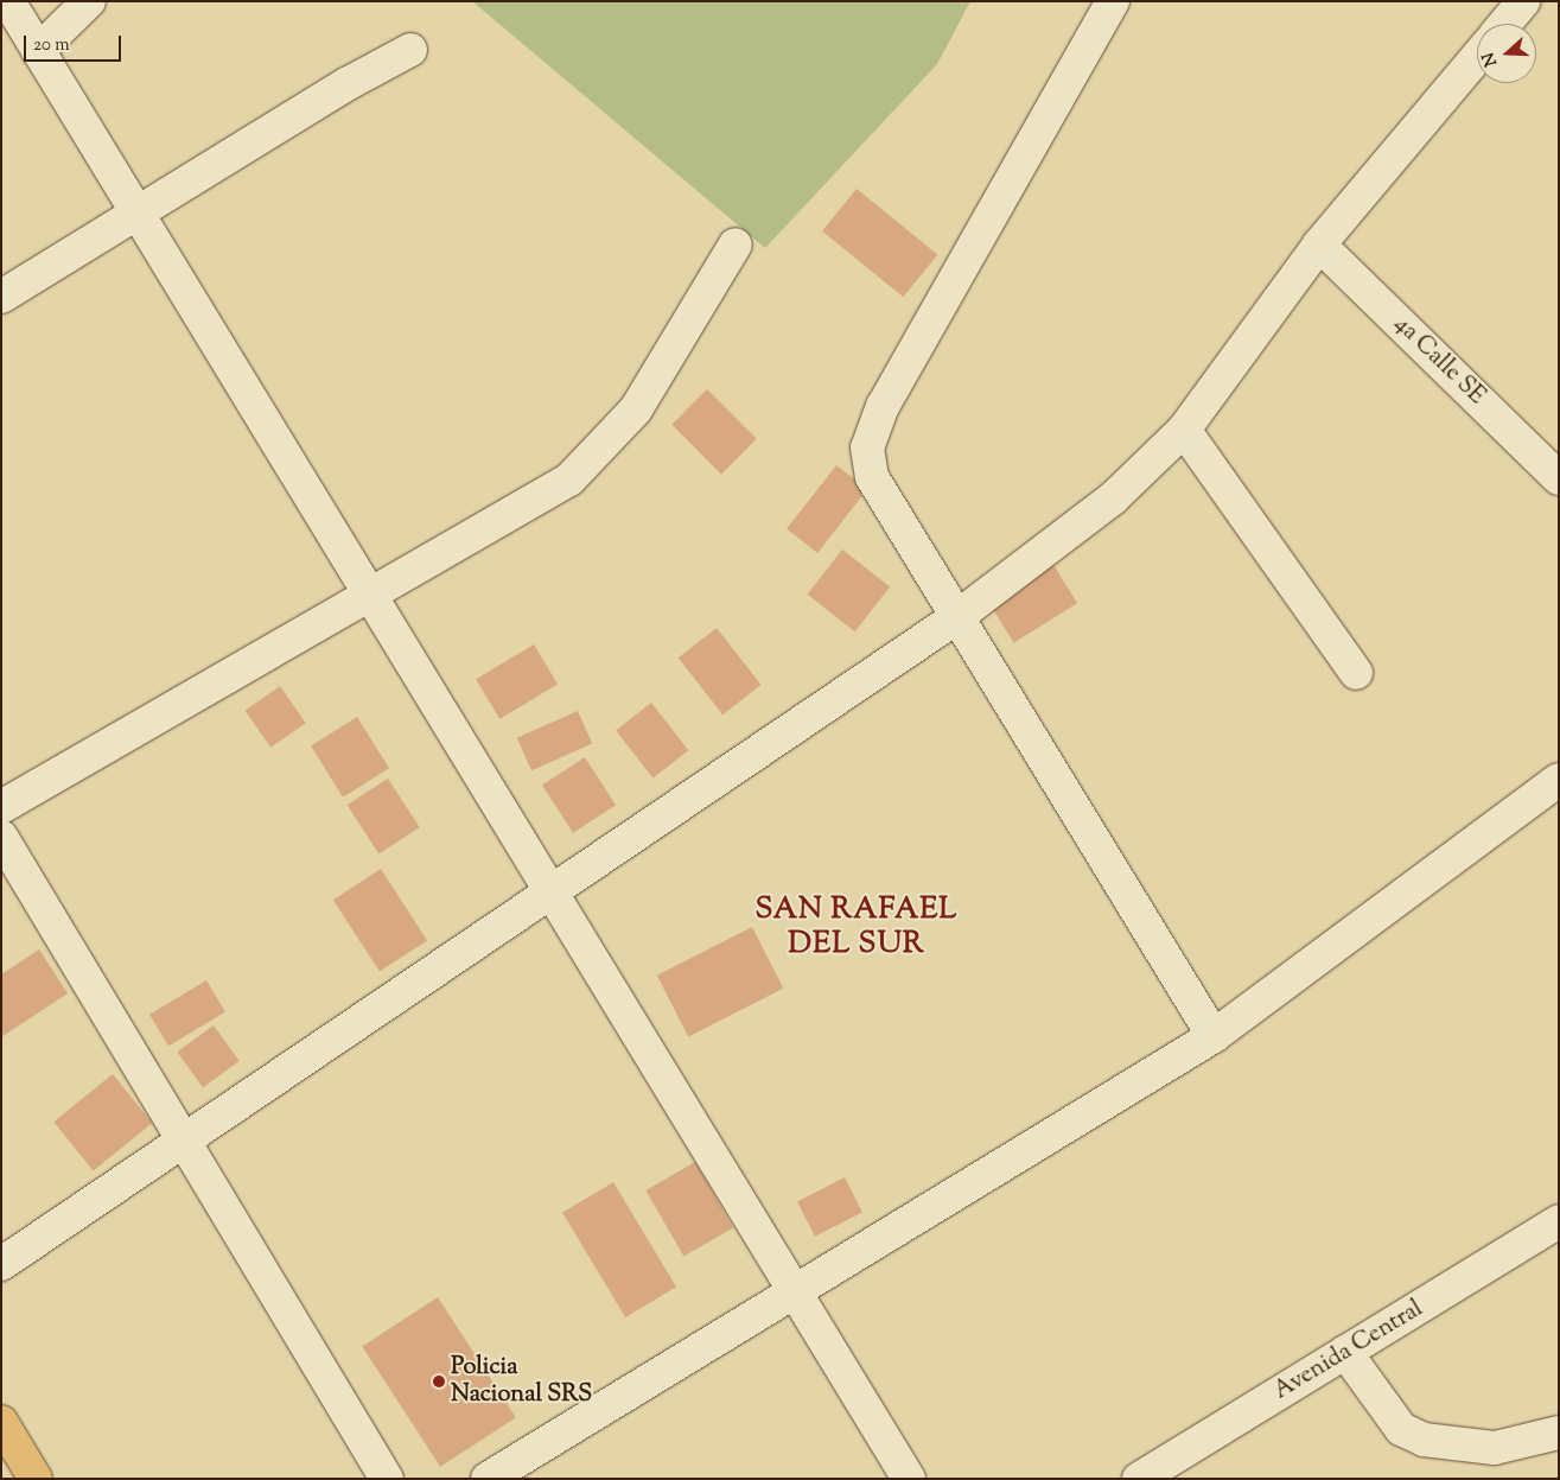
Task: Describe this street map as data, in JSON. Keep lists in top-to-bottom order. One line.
{"streets":{"street":["4a Calle SE","Avenida Central"]},"districts":["SAN RAFAEL DEL SUR"],"places":["Policia Nacional SRS"],"scale_bar":"20 m","north":"left"}
